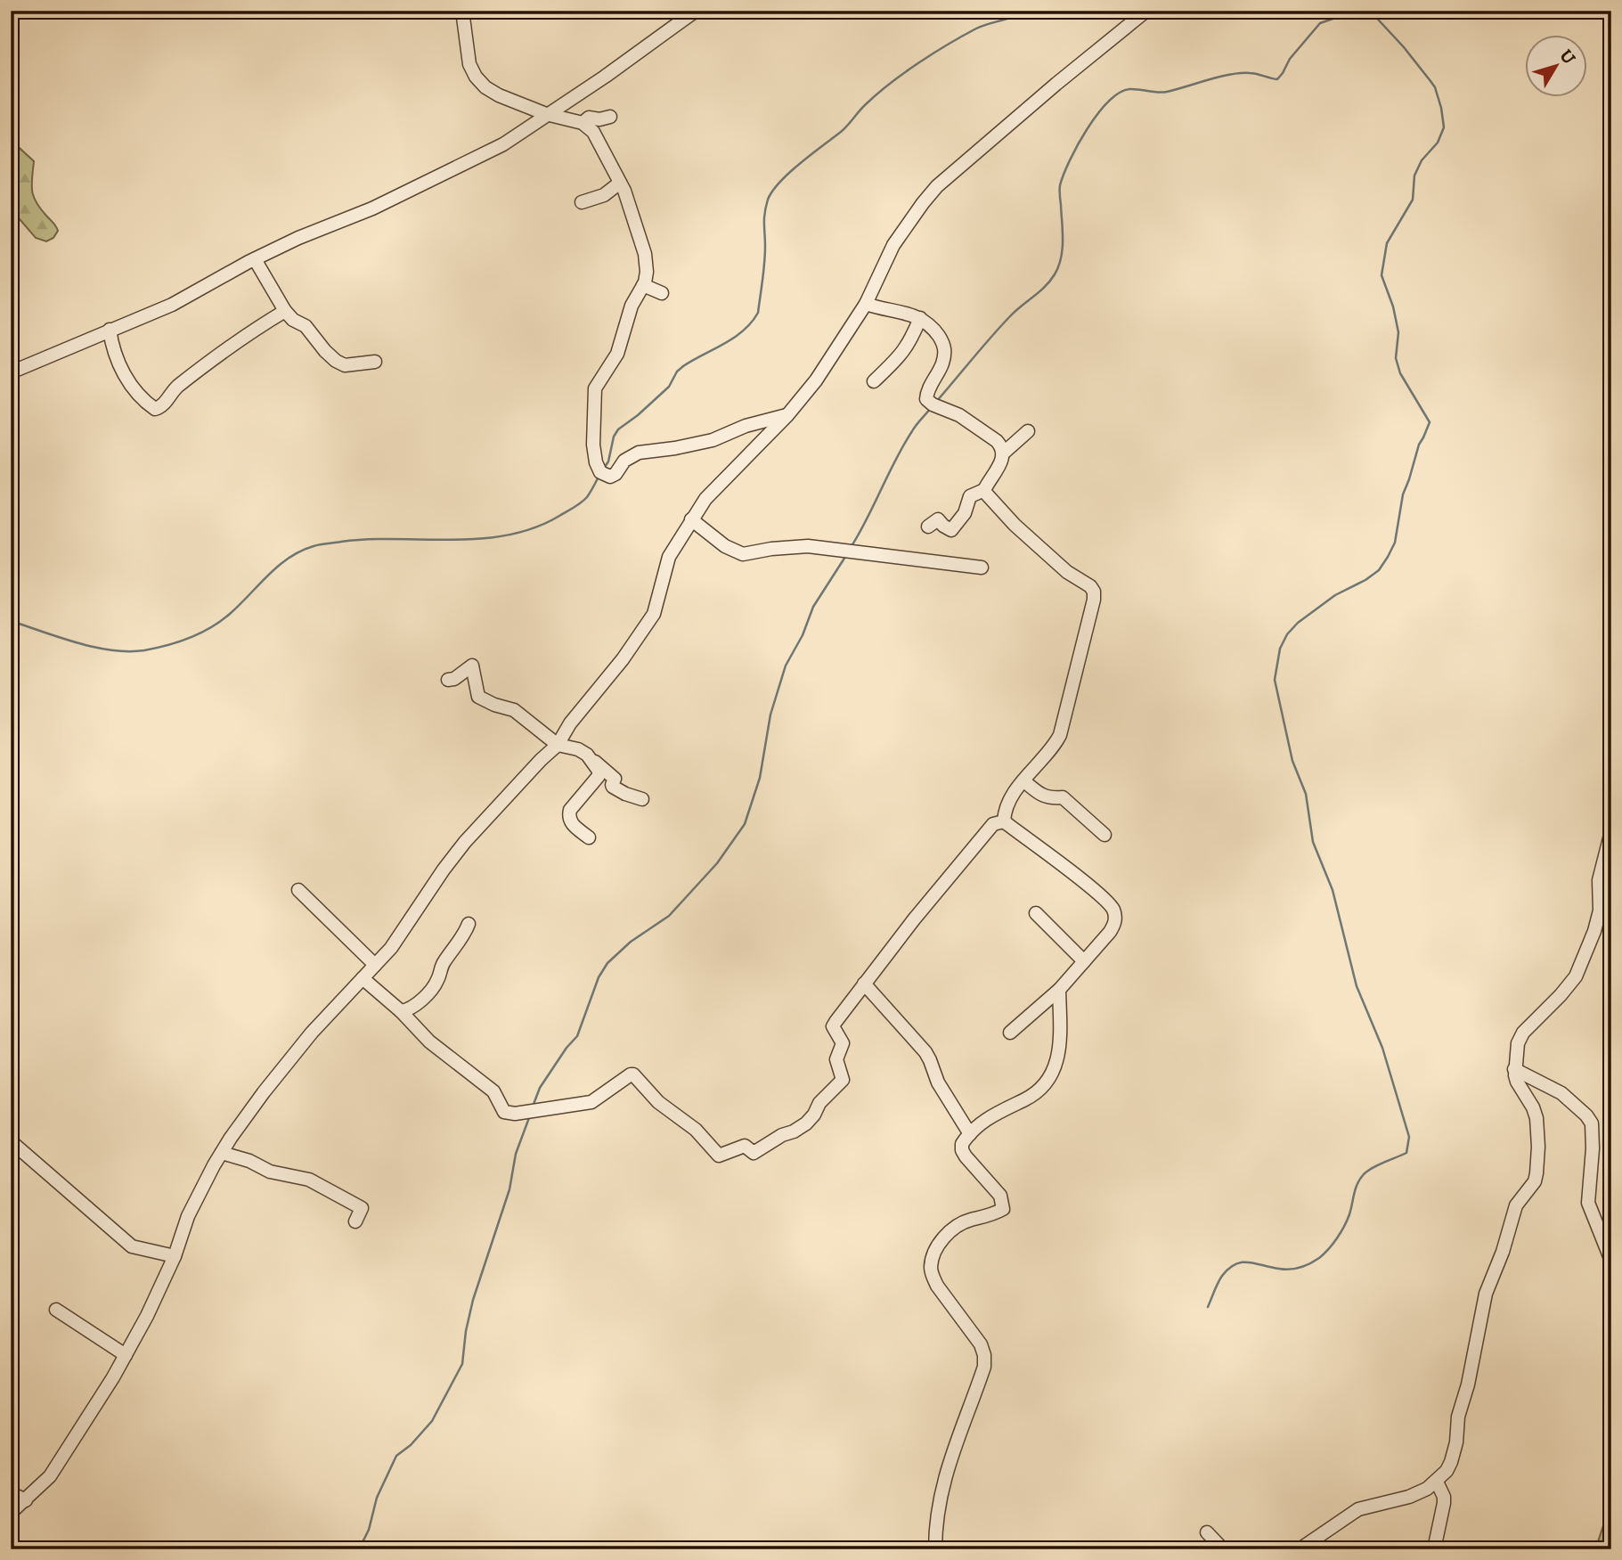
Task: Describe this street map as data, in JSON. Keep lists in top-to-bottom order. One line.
{"north":"top right"}
